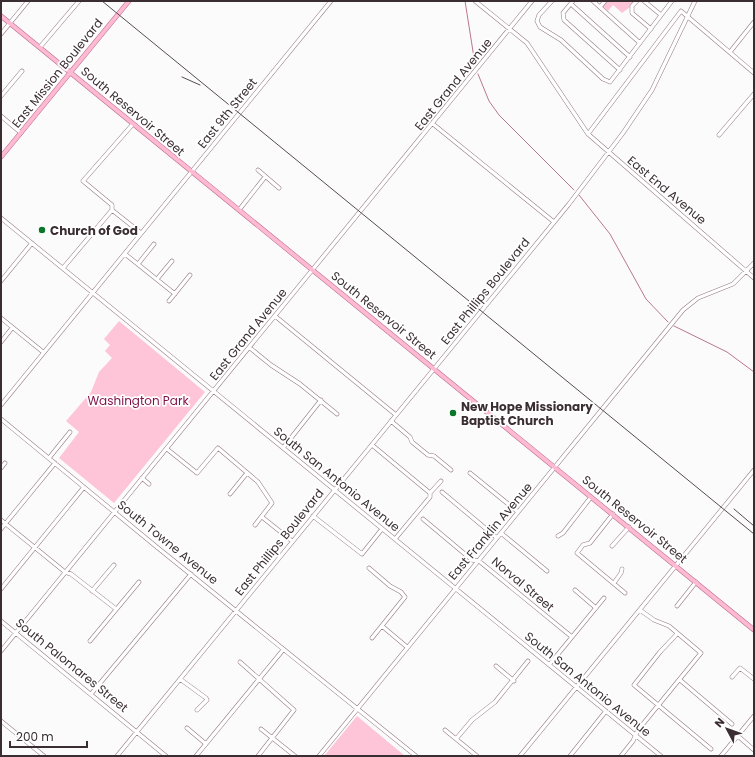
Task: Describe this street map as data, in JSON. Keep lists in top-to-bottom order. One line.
{"streets":{"main road":["East Mission Boulevard","South Reservoir Street"],"street":["East Grand Avenue","East 9th Street","East End Avenue","East Phillips Boulevard","South San Antonio Avenue","East Franklin Avenue","South Towne Avenue","Norval Street","South Palomares Street"]},"crossings":[["East Mission Boulevard","South Reservoir Street"],["East Grand Avenue","South Reservoir Street"],["East Grand Avenue","East End Avenue"],["East Grand Avenue","South San Antonio Avenue"],["East Grand Avenue","South Towne Avenue"],["East Grand Avenue","South Palomares Street"],["South Reservoir Street","East 9th Street"],["South Reservoir Street","East Phillips Boulevard"],["South Reservoir Street","East Franklin Avenue"],["East 9th Street","South San Antonio Avenue"],["East End Avenue","East Phillips Boulevard"],["East End Avenue","East Franklin Avenue"],["East Phillips Boulevard","South San Antonio Avenue"],["East Phillips Boulevard","South Towne Avenue"],["East Phillips Boulevard","South Palomares Street"],["South San Antonio Avenue","East Franklin Avenue"],["East Franklin Avenue","South Towne Avenue"],["East Franklin Avenue","Norval Street"]],"parks":["Washington Park"],"places":["Church of God","New Hope Missionary Baptist Church"],"scale_bar":"200 m","north":"top left"}
